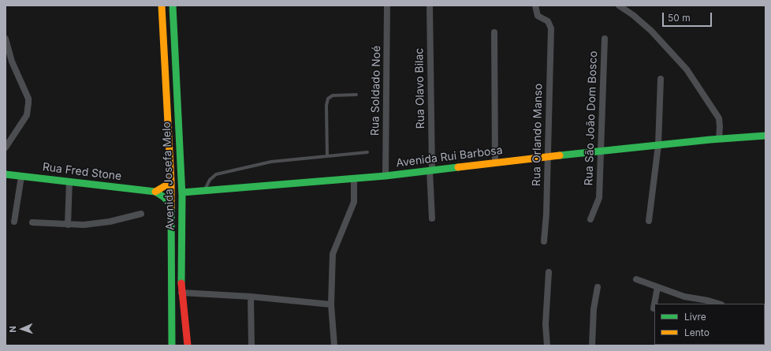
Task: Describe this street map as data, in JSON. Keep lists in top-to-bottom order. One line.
{"streets":{"street":["Rua Olavo Bilac","Rua Soldado Noé","Rua São João Dom Bosco","Rua Orlando Manso","Avenida Rui Barbosa","Rua Fred Stone","Avenida Josefa Melo"]},"crossings":[["Rua Olavo Bilac","Avenida Rui Barbosa"],["Rua Soldado Noé","Avenida Rui Barbosa"],["Rua São João Dom Bosco","Avenida Rui Barbosa"],["Rua Orlando Manso","Avenida Rui Barbosa"],["Avenida Rui Barbosa","Avenida Josefa Melo"]],"legend":["Livre","Lento"],"scale_bar":"50 m","north":"left"}
